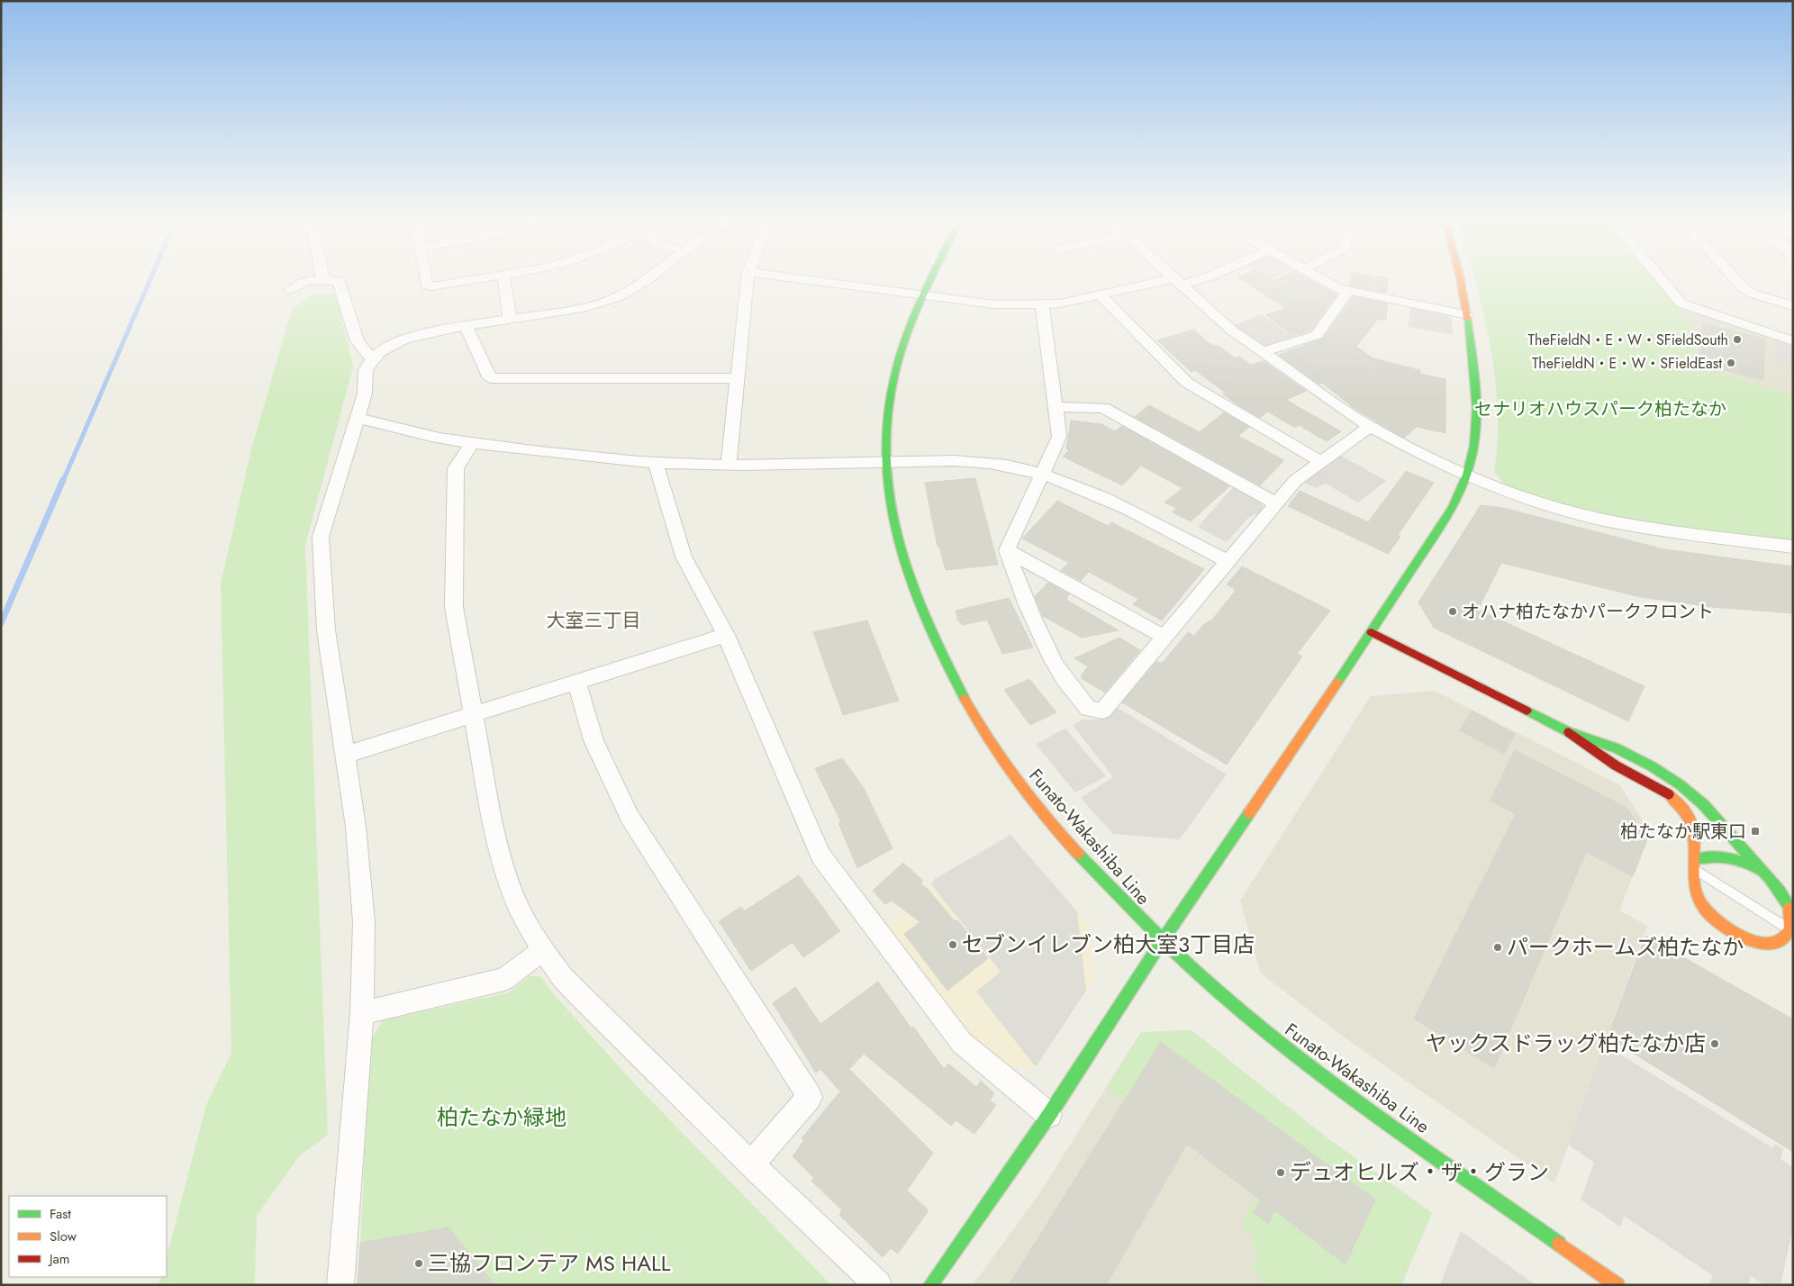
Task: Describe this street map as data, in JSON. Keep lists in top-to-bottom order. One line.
{"streets":{"street":["Funato-Wakashiba Line"]},"districts":["大室三丁目"],"parks":["セナリオハウスパーク柏たなか","柏たなか緑地"],"places":{"other":["TheFieldN・E・W・SFieldSouth","TheFieldN・E・W・SFieldEast","オハナ柏たなかパークフロント","セブンイレブン柏大室3丁目店","パークホームズ柏たなか","ヤックスドラッグ柏たなか店","デュオヒルズ・ザ・グラン","三協フロンテア MS HALL"],"transit":["柏たなか駅東口"]},"legend":["Fast","Slow","Jam"]}
